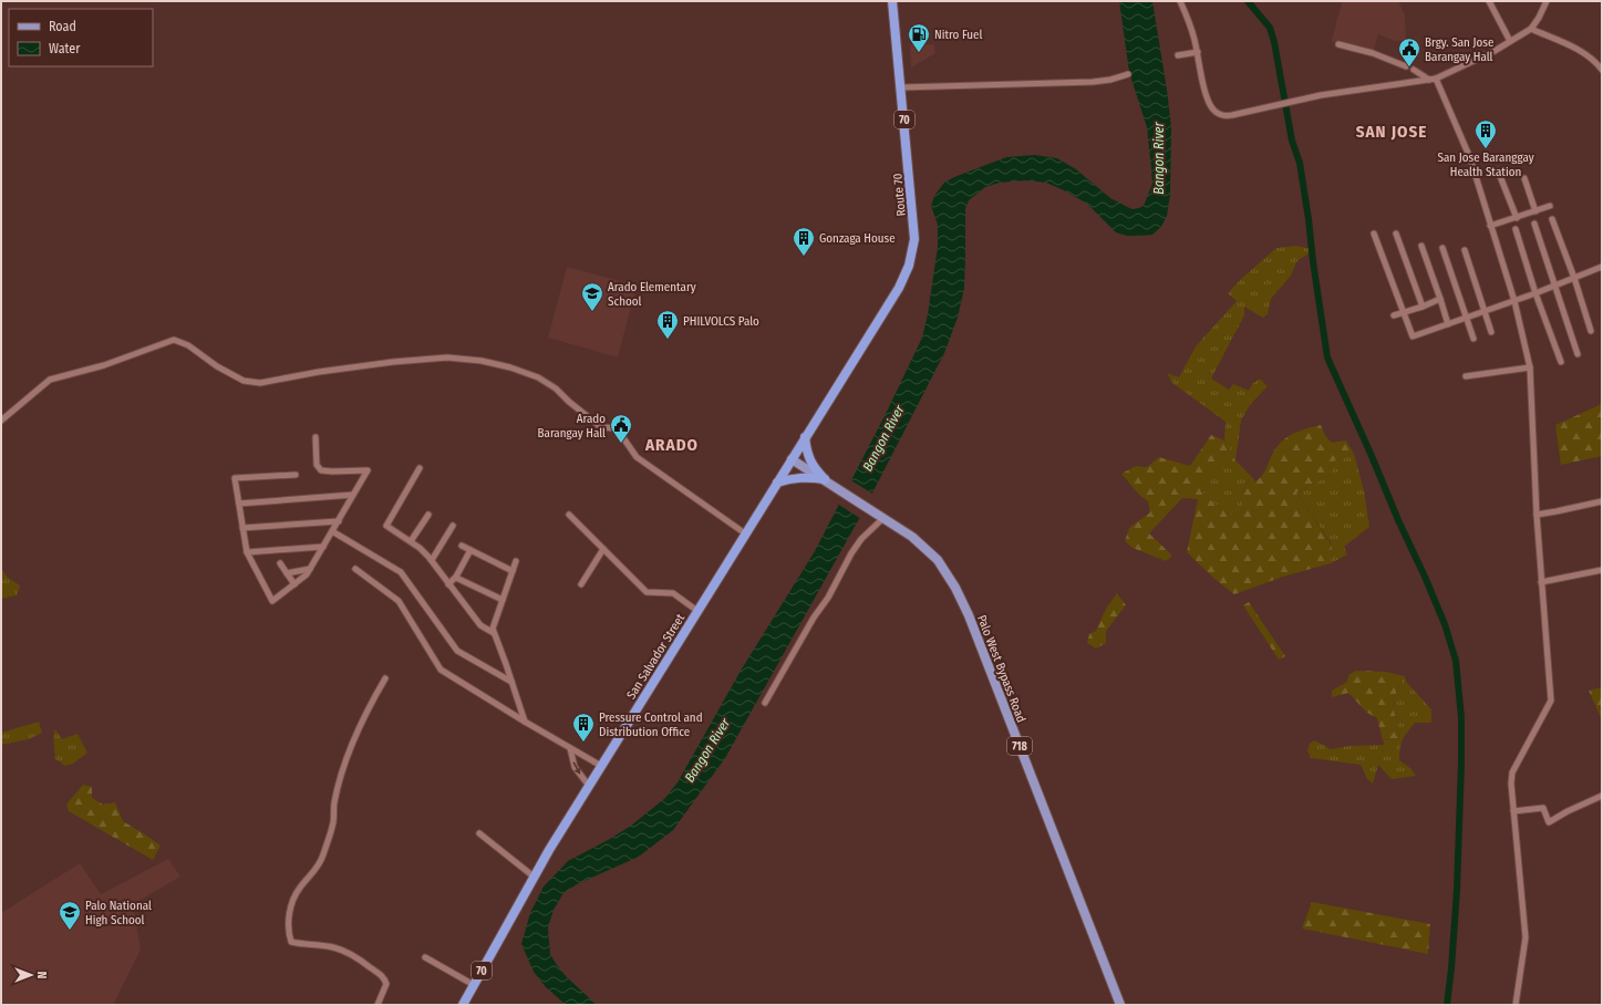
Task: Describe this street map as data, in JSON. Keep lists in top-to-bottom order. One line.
{"streets":{"highway":["70","Route 70","San Salvador Street"],"main road":["Palo West Bypass Road","718"]},"crossings":[["Route 70","San Salvador Street"],["San Salvador Street","Palo West Bypass Road"]],"districts":["SAN JOSE","ARADO"],"water":["Bangon River"],"places":{"fuel station":["Nitro Fuel"],"public building":["Brgy. San Jose Barangay Hall","Arado Barangay Hall"],"building":["San Jose Baranggay Health Station","Gonzaga House","PHILVOLCS Palo","Pressure Control and Distribution Office"],"school or university":["Arado Elementary School","Palo National High School"]},"legend":["Road","Water"],"north":"right"}
